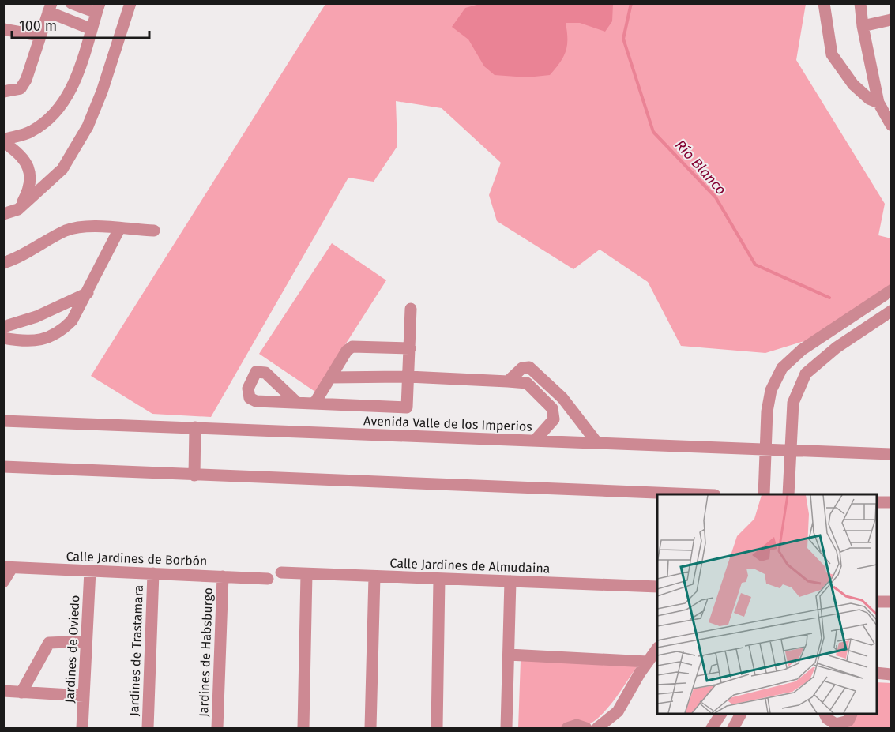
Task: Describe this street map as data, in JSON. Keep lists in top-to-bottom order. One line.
{"streets":{"street":["Avenida Valle de los Imperios","Calle Jardines de Borbón","Calle Jardines de Almudaina","Jardines de Oviedo","Jardines de Trastamara","Jardines de Habsburgo"]},"crossings":[["Calle Jardines de Borbón","Jardines de Oviedo"],["Calle Jardines de Borbón","Jardines de Trastamara"],["Calle Jardines de Borbón","Jardines de Habsburgo"]],"water":["Río Blanco"],"scale_bar":"100 m"}
